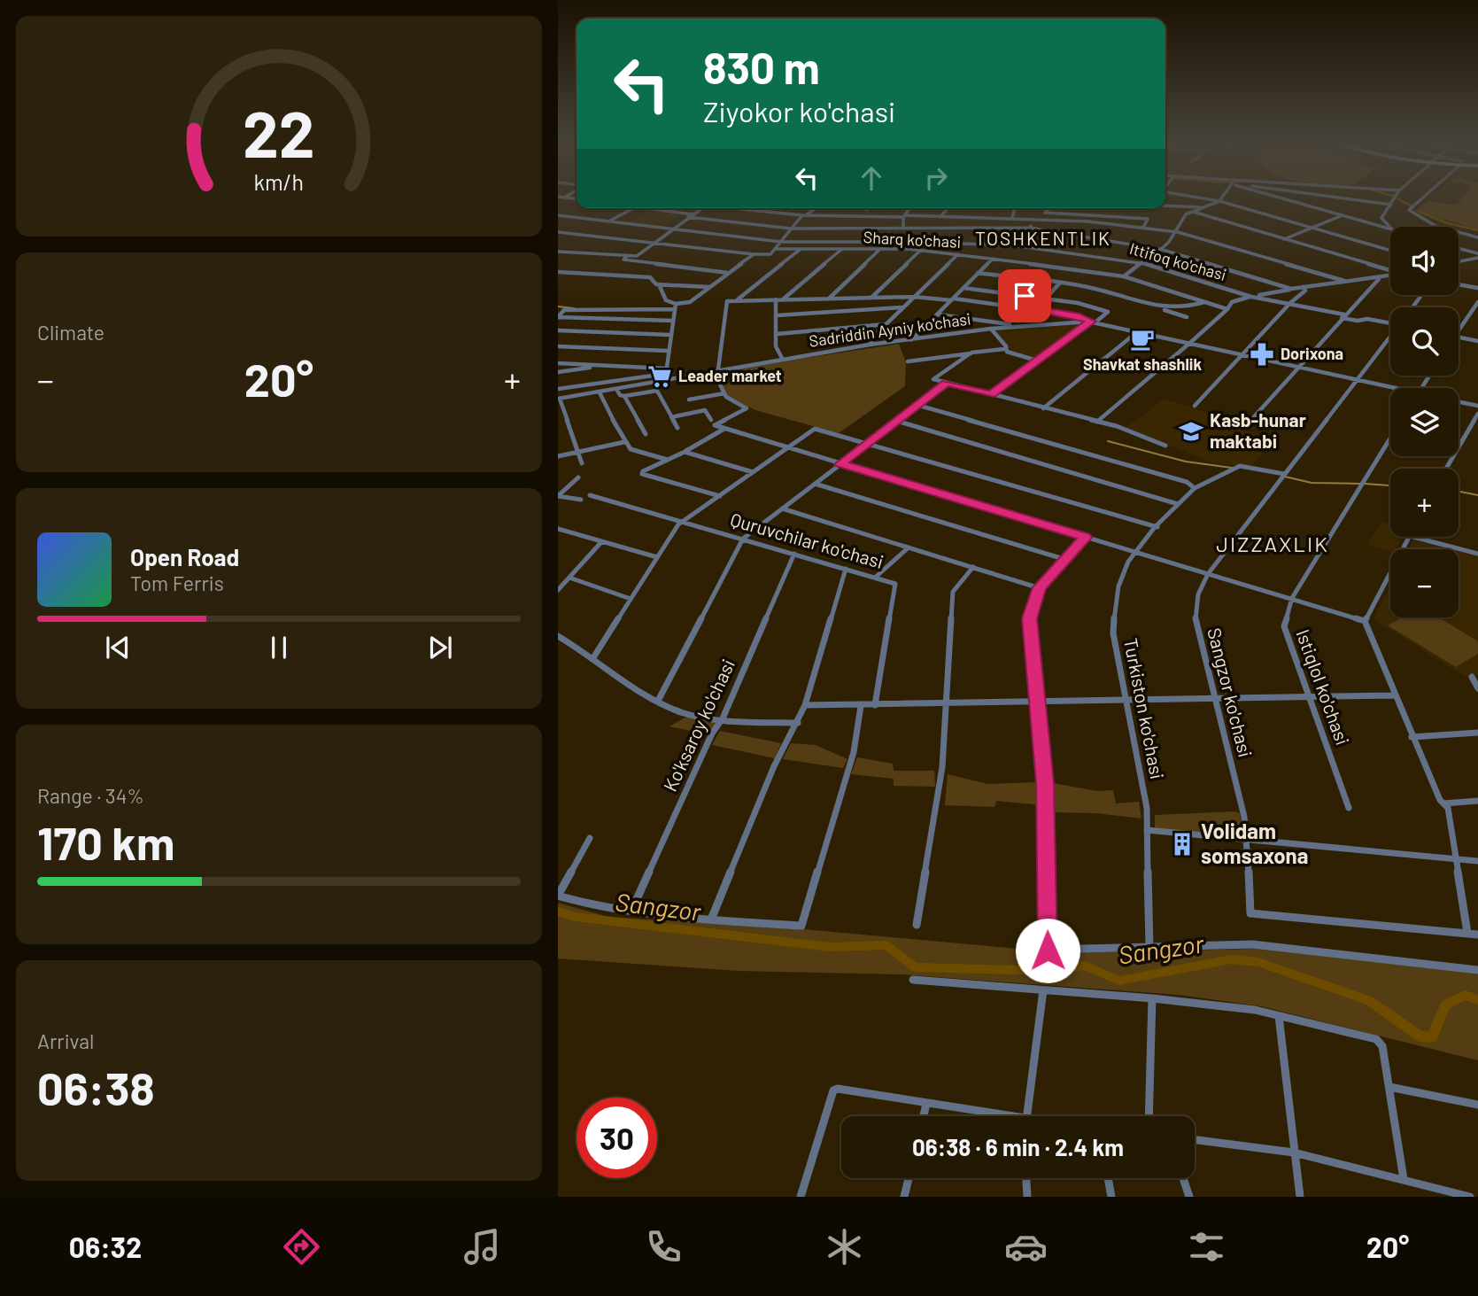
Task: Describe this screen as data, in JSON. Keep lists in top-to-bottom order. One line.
{"streets":{"street":["Sharq ko'chasi","Ittifoq ko'chasi","Sadriddin Ayniy ko'chasi","Quruvchilar ko'chasi","Istiqlol ko'chasi","Sangzor ko'chasi","Turkiston ko'chasi","Ko'ksaroy ko'chasi"]},"crossings":[["Sadriddin Ayniy ko'chasi","Sangzor ko'chasi"],["Quruvchilar ko'chasi","Ko'ksaroy ko'chasi"],["Sangzor ko'chasi","Turkiston ko'chasi"]],"districts":["TOSHKENTLIK","JIZZAXLIK"],"water":["Sangzor"],"places":{"cafe":["Shavkat shashlik"],"pharmacy":["Dorixona"],"supermarket":["Leader market"],"school or university":["Kasb-hunar maktabi"],"building":["Volidam somsaxona"]},"page":{"turn":["830 m","Ziyokor ko'chasi"],"map_buttons":["+","−"],"tile":["Climate",["Range · 34%","170 km"],["Arrival","06:38"]],"heat":["−","20°","+"],"song":["Open Road","Tom Ferris"],"limit":"30","trip":"06:38 · 6 min · 2.4 km","tabs":["06:32","20°"],"gauge":["22","km/h"]}}
